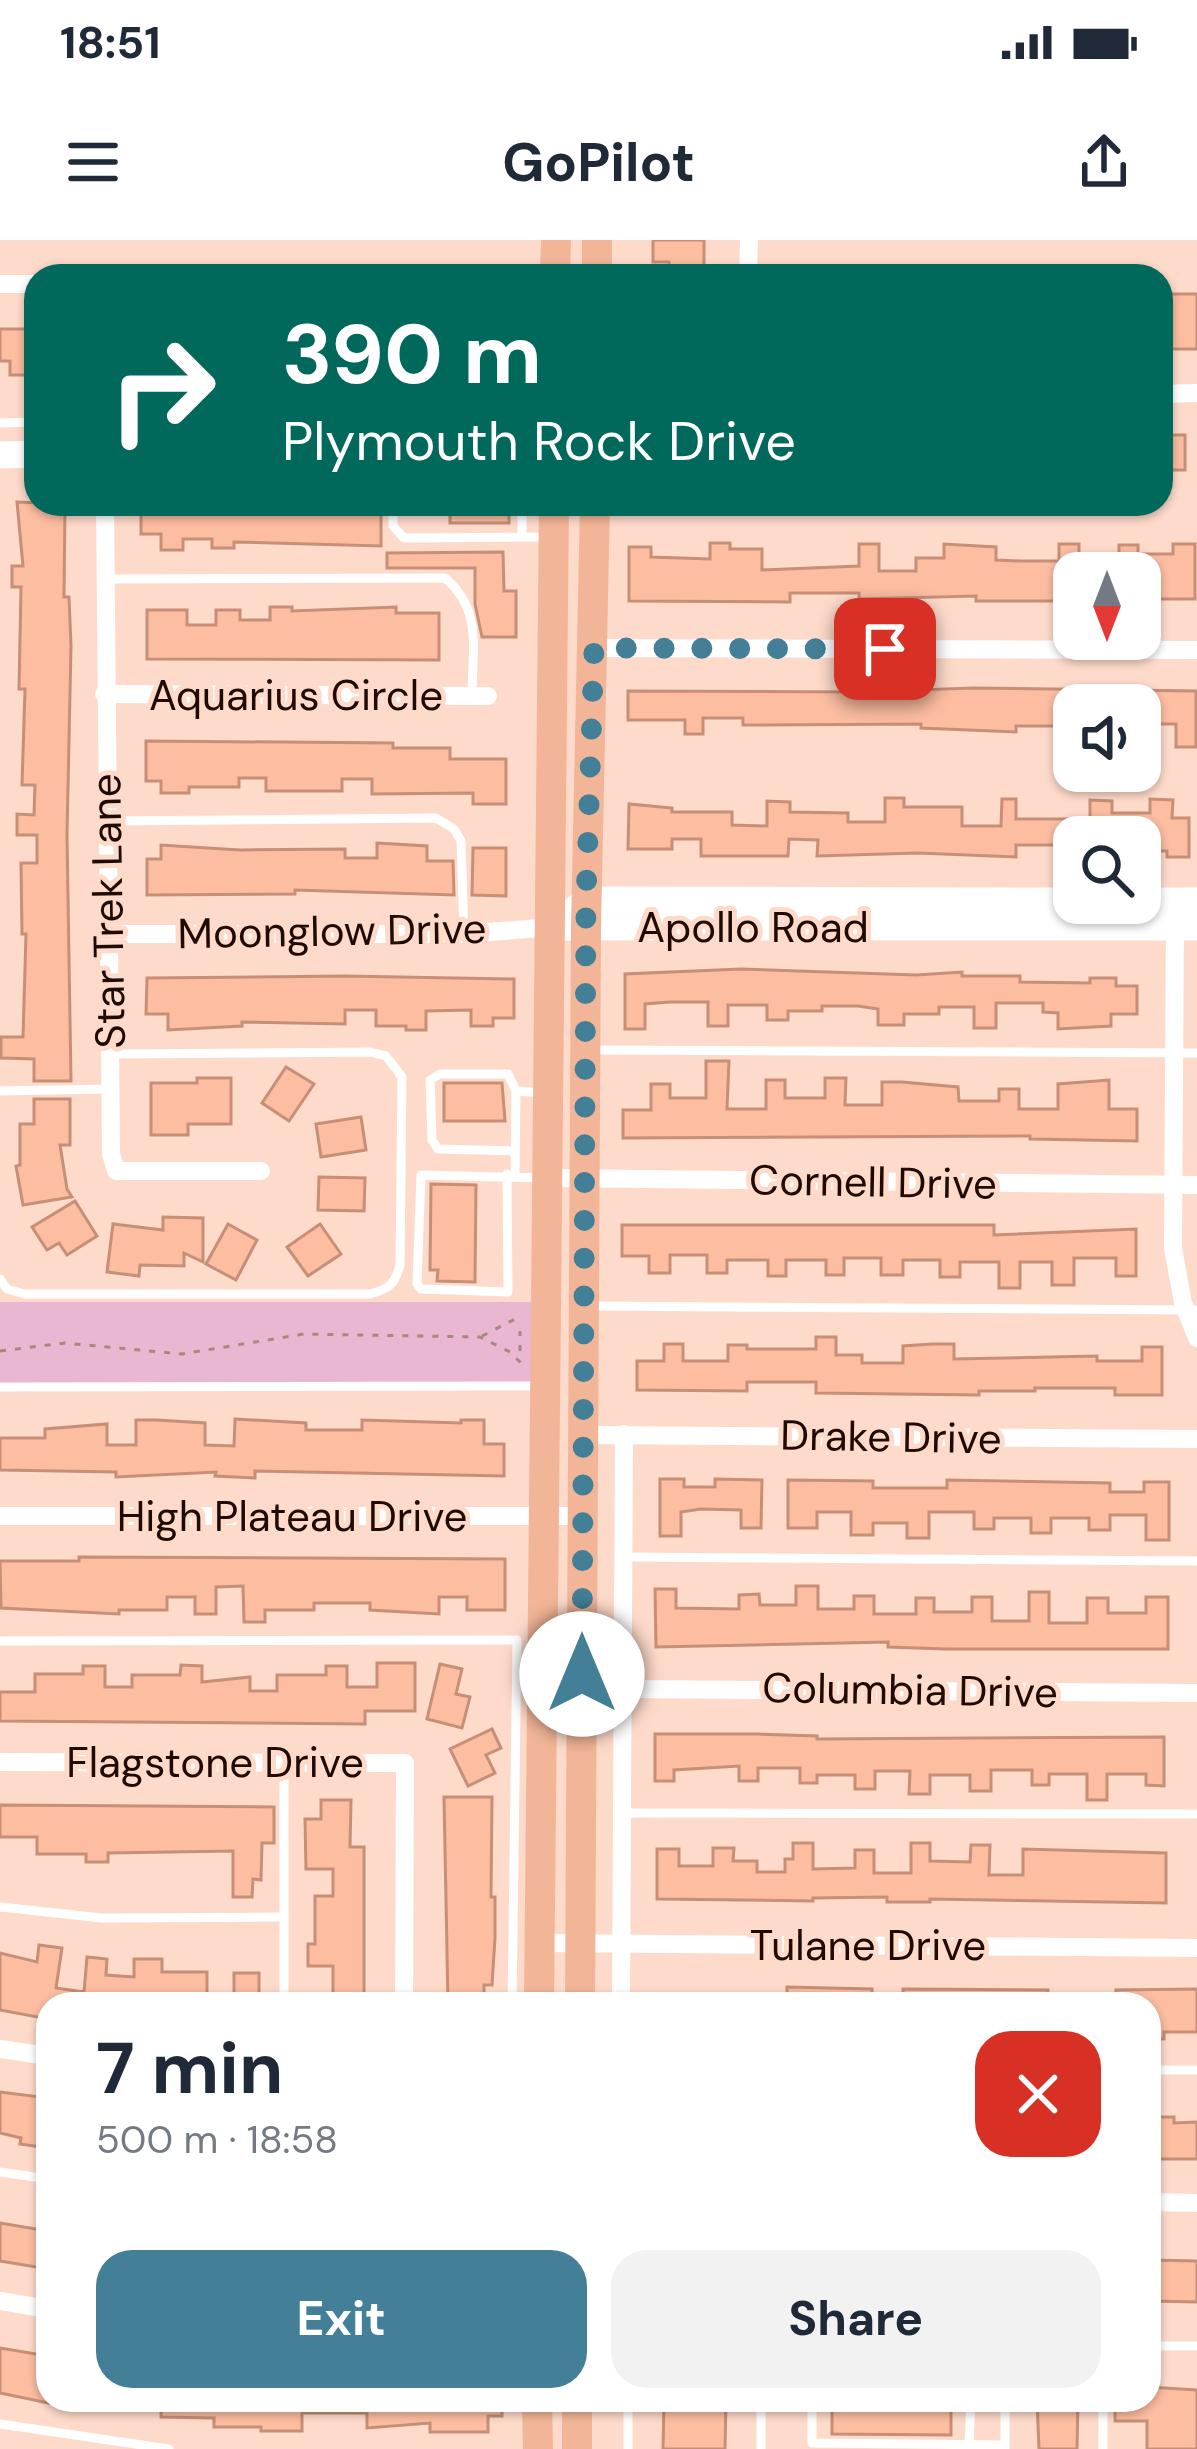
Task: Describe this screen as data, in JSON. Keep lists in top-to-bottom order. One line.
{"streets":{"street":["Aquarius Circle","Star Trek Lane","Apollo Road","Moonglow Drive","Cornell Drive","Drake Drive","High Plateau Drive","Columbia Drive","Flagstone Drive","Tulane Drive"]},"crossings":[["Aquarius Circle","Star Trek Lane"],["Star Trek Lane","Moonglow Drive"],["Apollo Road","Moonglow Drive"]],"north":"bottom","page":{"status":"18:51","header":"GoPilot","turn":["390 m","Plymouth Rock Drive"],"heading":["7 min","500 m · 18:58"],"buttons":["Exit","Share"]}}
